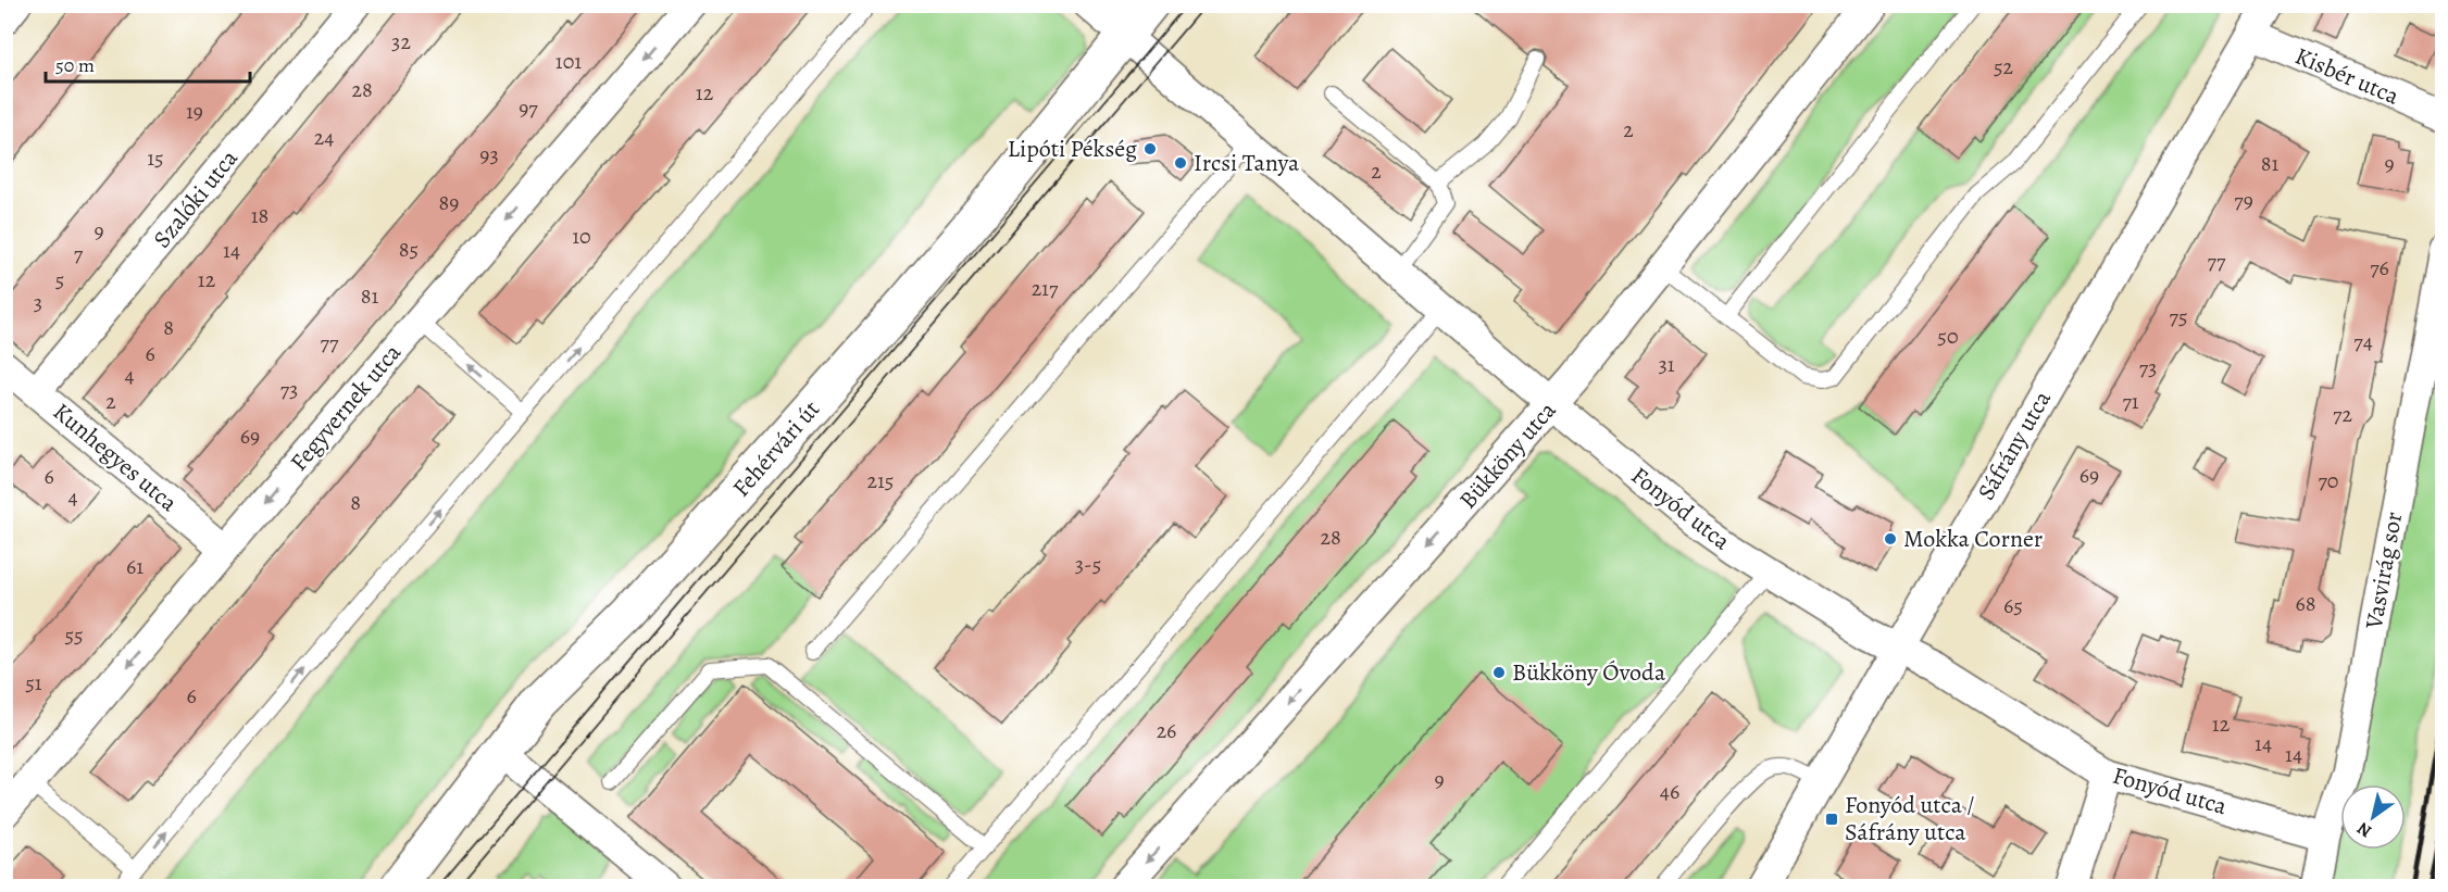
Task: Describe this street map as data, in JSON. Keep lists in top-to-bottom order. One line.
{"streets":{"street":["Kisbér utca","Szalóki utca","Fegyvernek utca","Sáfrány utca","Fehérvári út","Bükköny utca","Kunhegyes utca","Fonyód utca","Vasvirág sor"]},"crossings":[["Kisbér utca","Sáfrány utca"],["Szalóki utca","Kunhegyes utca"],["Fegyvernek utca","Kunhegyes utca"],["Sáfrány utca","Fonyód utca"],["Fehérvári út","Fonyód utca"],["Bükköny utca","Fonyód utca"],["Fonyód utca","Vasvirág sor"]],"one_way":["Fegyvernek utca","Bükköny utca"],"places":{"other":["Lipóti Pékség","Ircsi Tanya","Mokka Corner","Bükköny Óvoda"],"transit":["Fonyód utca / Sáfrány utca"]},"house_numbers":["32","101","52","28","12","97","19","2","24","93","15","81","9","2","79","89","18","9","10","85","14","7","77","76","5","12","217","81","3","75","8","50","74","77","6","31","73","4","73","2","71","72","69","69","6","215","70","4","8","28","3-5","61","68","65","55","51","6","12","26","14","14","9","46"],"scale_bar":"50 m","north":"bottom left"}
